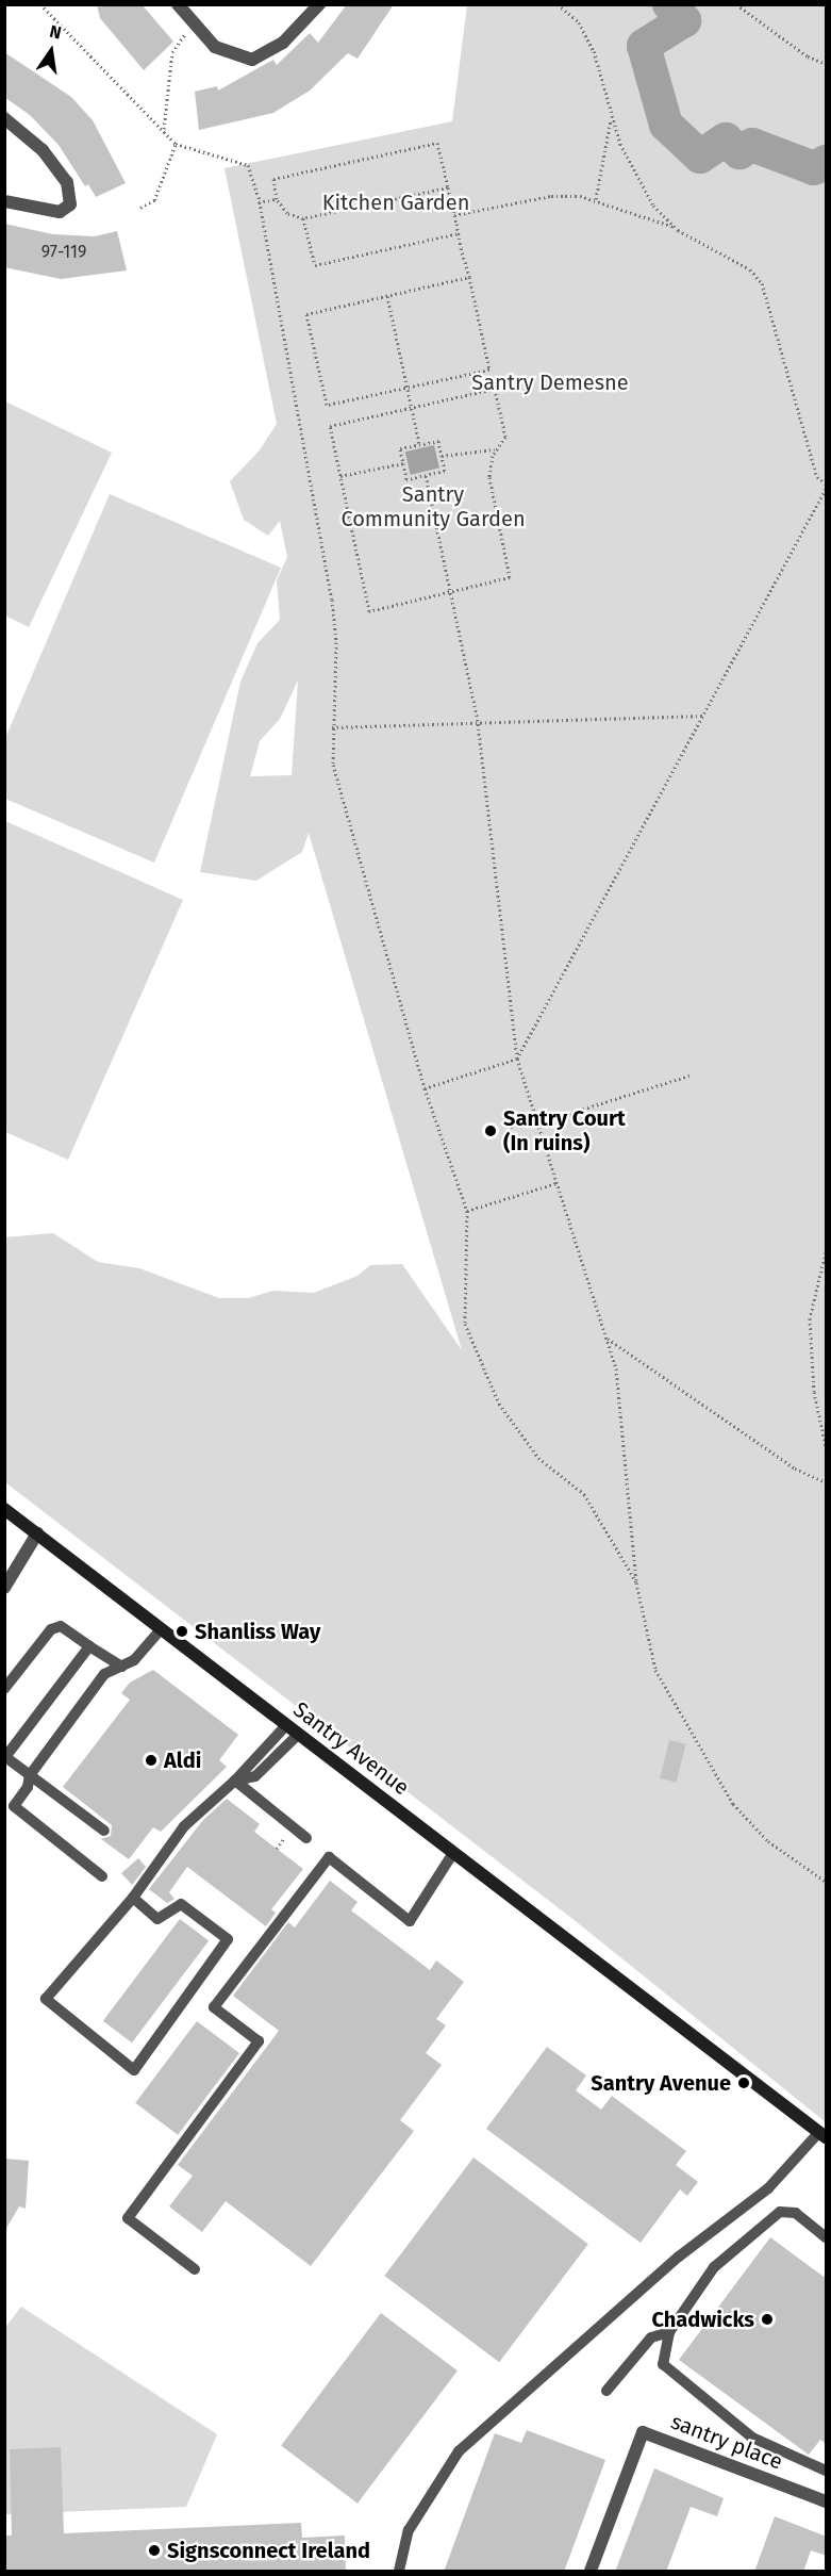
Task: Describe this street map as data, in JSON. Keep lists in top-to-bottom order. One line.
{"streets":{"main road":["Santry Avenue"],"street":["santry place"]},"parks":["Kitchen Garden","Santry Demesne","Santry Community Garden"],"places":["Santry Court (In ruins)","Shanliss Way","Aldi","Santry Avenue","Chadwicks","Signsconnect Ireland"],"house_numbers":["97-119"],"north":"top"}
